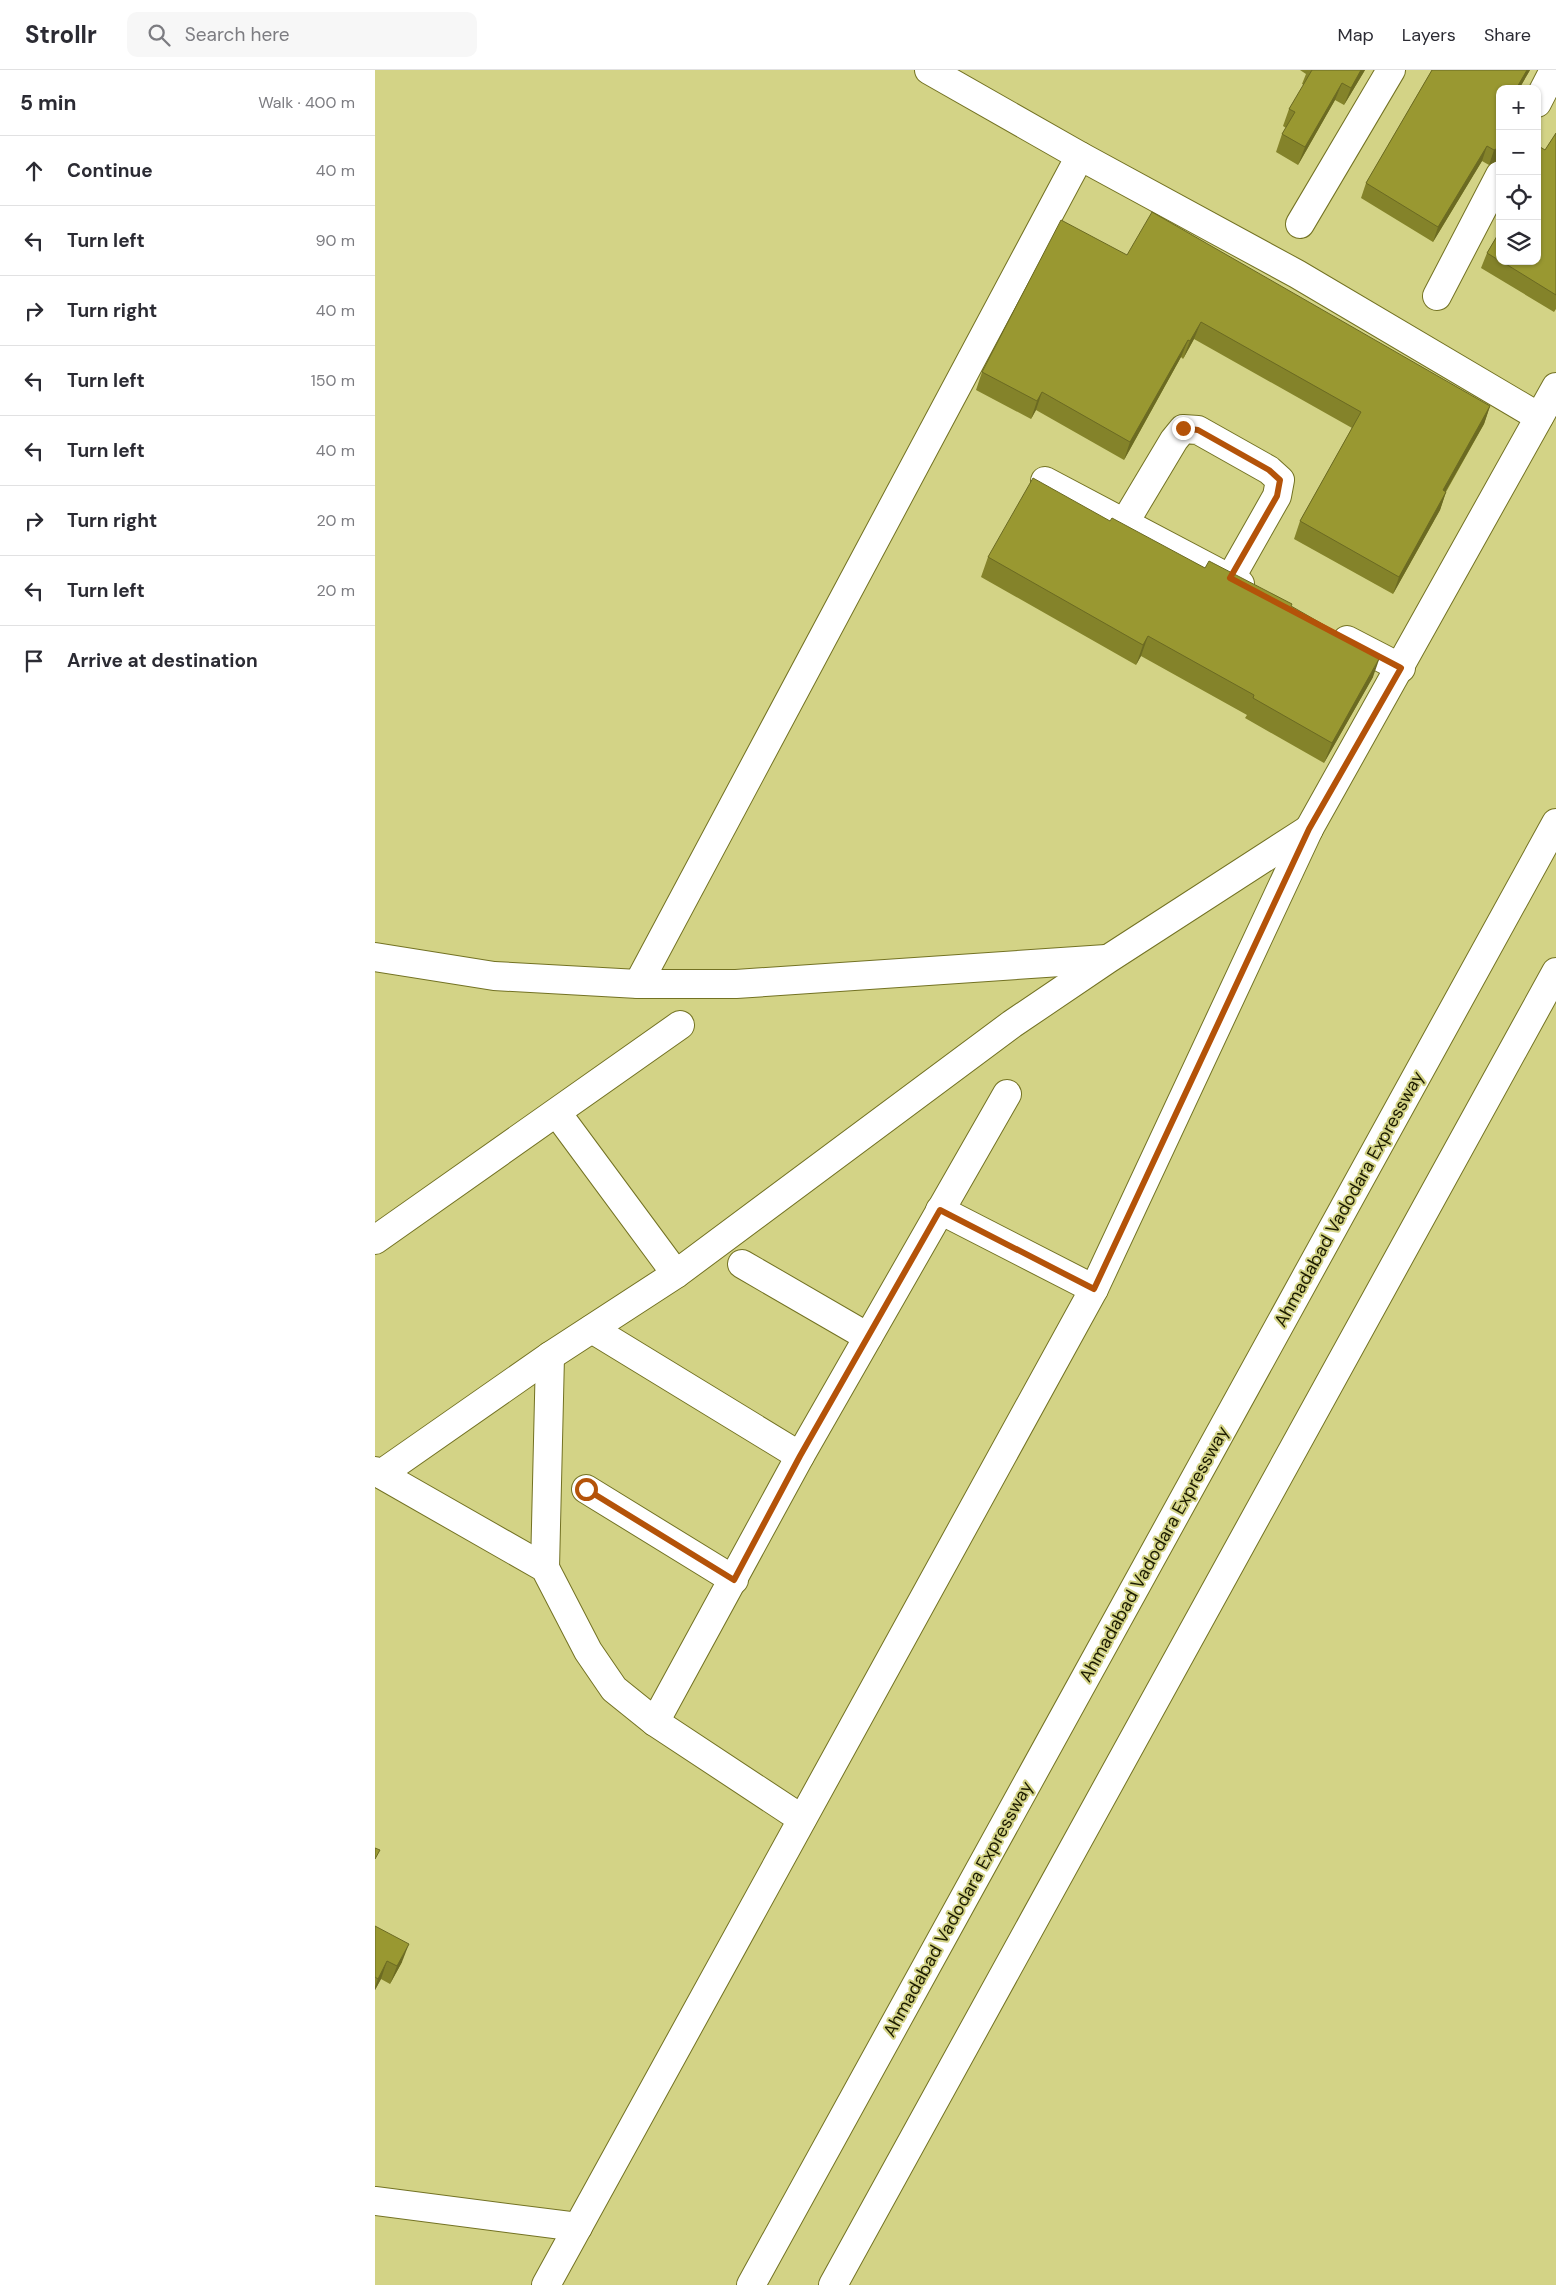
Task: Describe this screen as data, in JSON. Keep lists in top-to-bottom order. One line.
{"streets":{"main road":["Ahmadabad Vadodara Expressway"]},"page":{"header":"Strollr","search":"Search here","nav":["Map","Layers","Share"],"heading":["5 min","Walk · 400 m"],"map_buttons":["+","−"],"list":[["Continue","40 m"],["Turn left","90 m"],["Turn right","40 m"],["Turn left","150 m"],["Turn left","40 m"],["Turn right","20 m"],["Turn left","20 m"],"Arrive at destination"]}}
